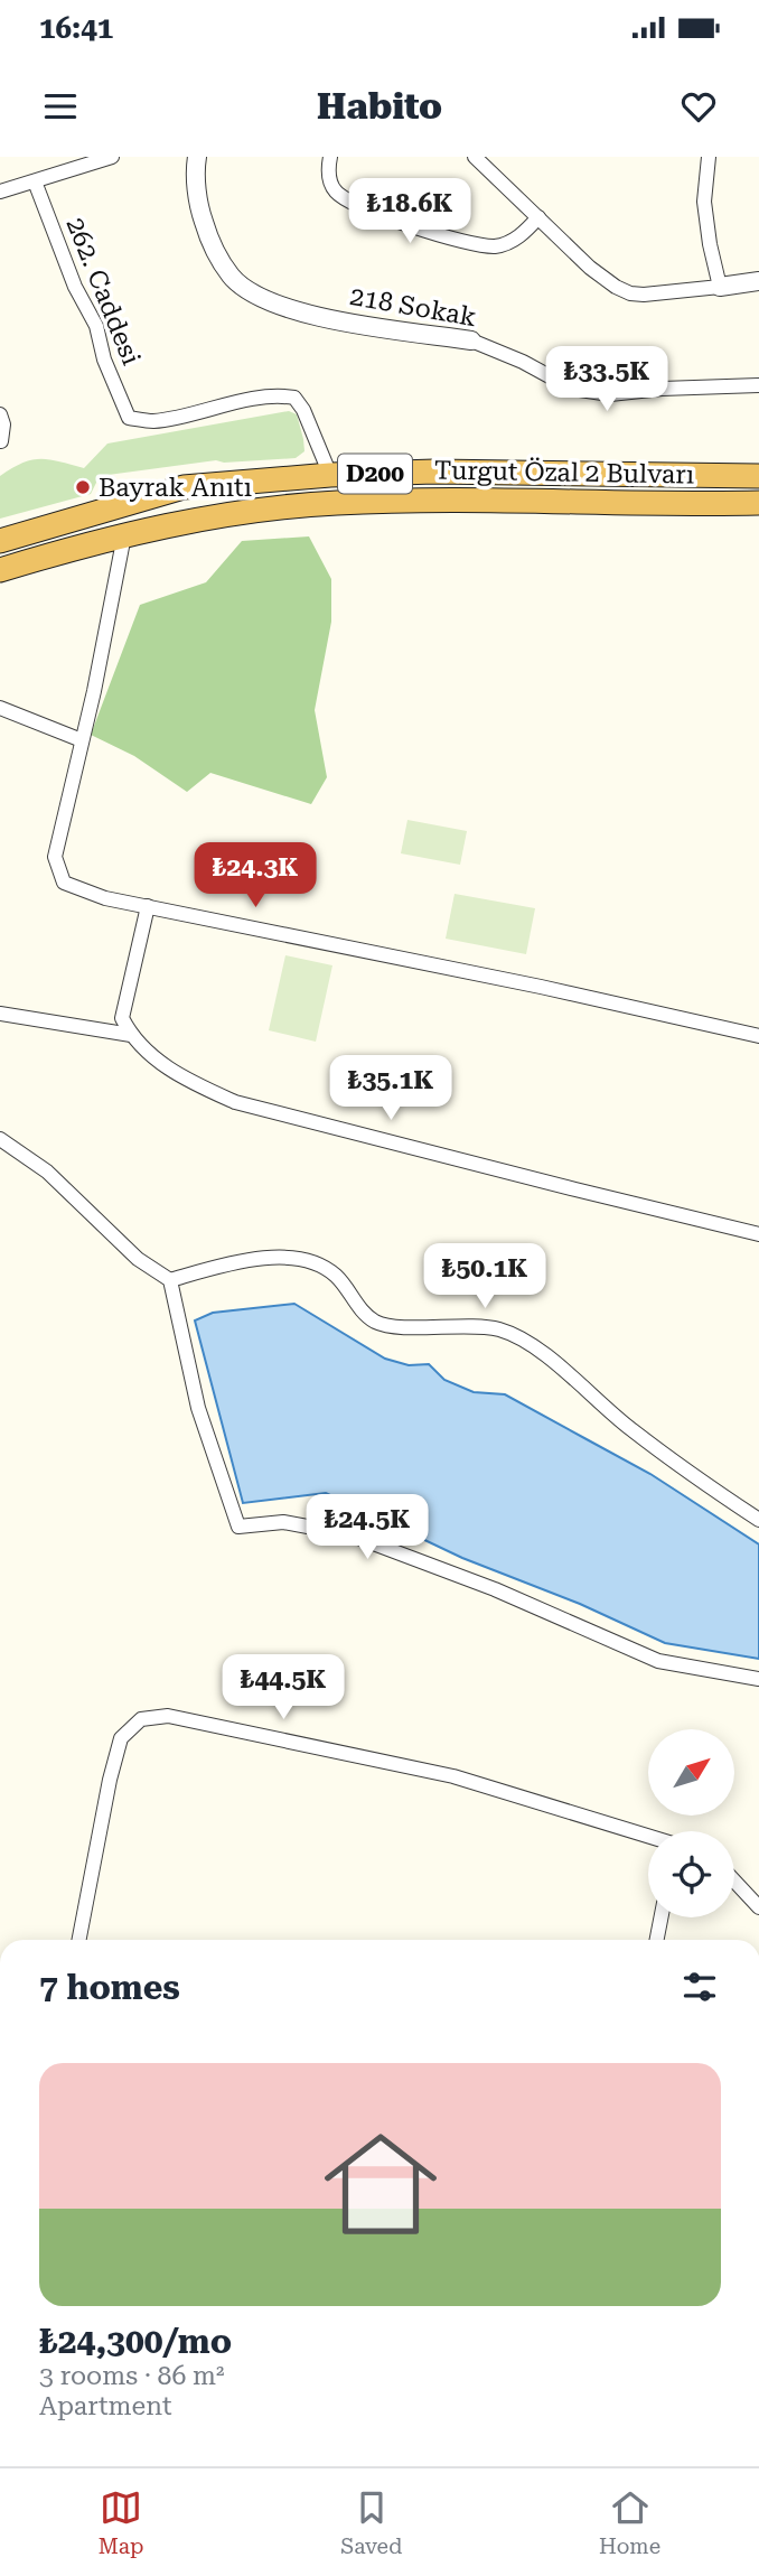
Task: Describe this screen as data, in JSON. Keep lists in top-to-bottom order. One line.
{"streets":{"highway":["Turgut Özal 2 Bulvarı","D200"],"street":["262. Caddesi","218 Sokak"]},"crossings":[["262. Caddesi","Turgut Özal 2 Bulvarı"]],"places":["Bayrak Anıtı"],"north":"top right","page":{"status":"16:41","header":"Habito","price":["₺18.6K","₺33.5K","₺24.3K","₺35.1K","₺50.1K","₺24.5K","₺44.5K"],"heading":"7 homes","list":[{"name":"₺24,300/mo","note":"3 rooms · 86 m² · Apartment"}],"tabs":["Map","Saved","Home"]}}
